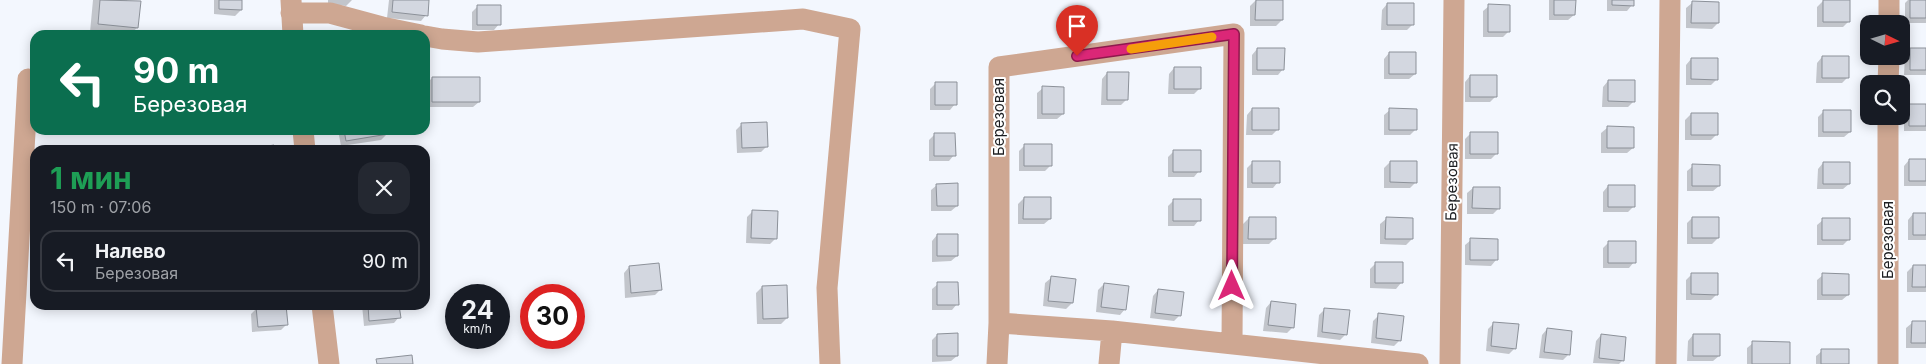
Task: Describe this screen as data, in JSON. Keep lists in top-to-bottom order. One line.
{"streets":{"street":["Березовая"]},"north":"right","page":{"turn":["90 m","Березовая"],"heading":["1 мин","150 m · 07:06"],"list":[{"name":"Налево","note":"Березовая","value":"90 m"}],"speed":"24 km/h","limit":"30"}}
